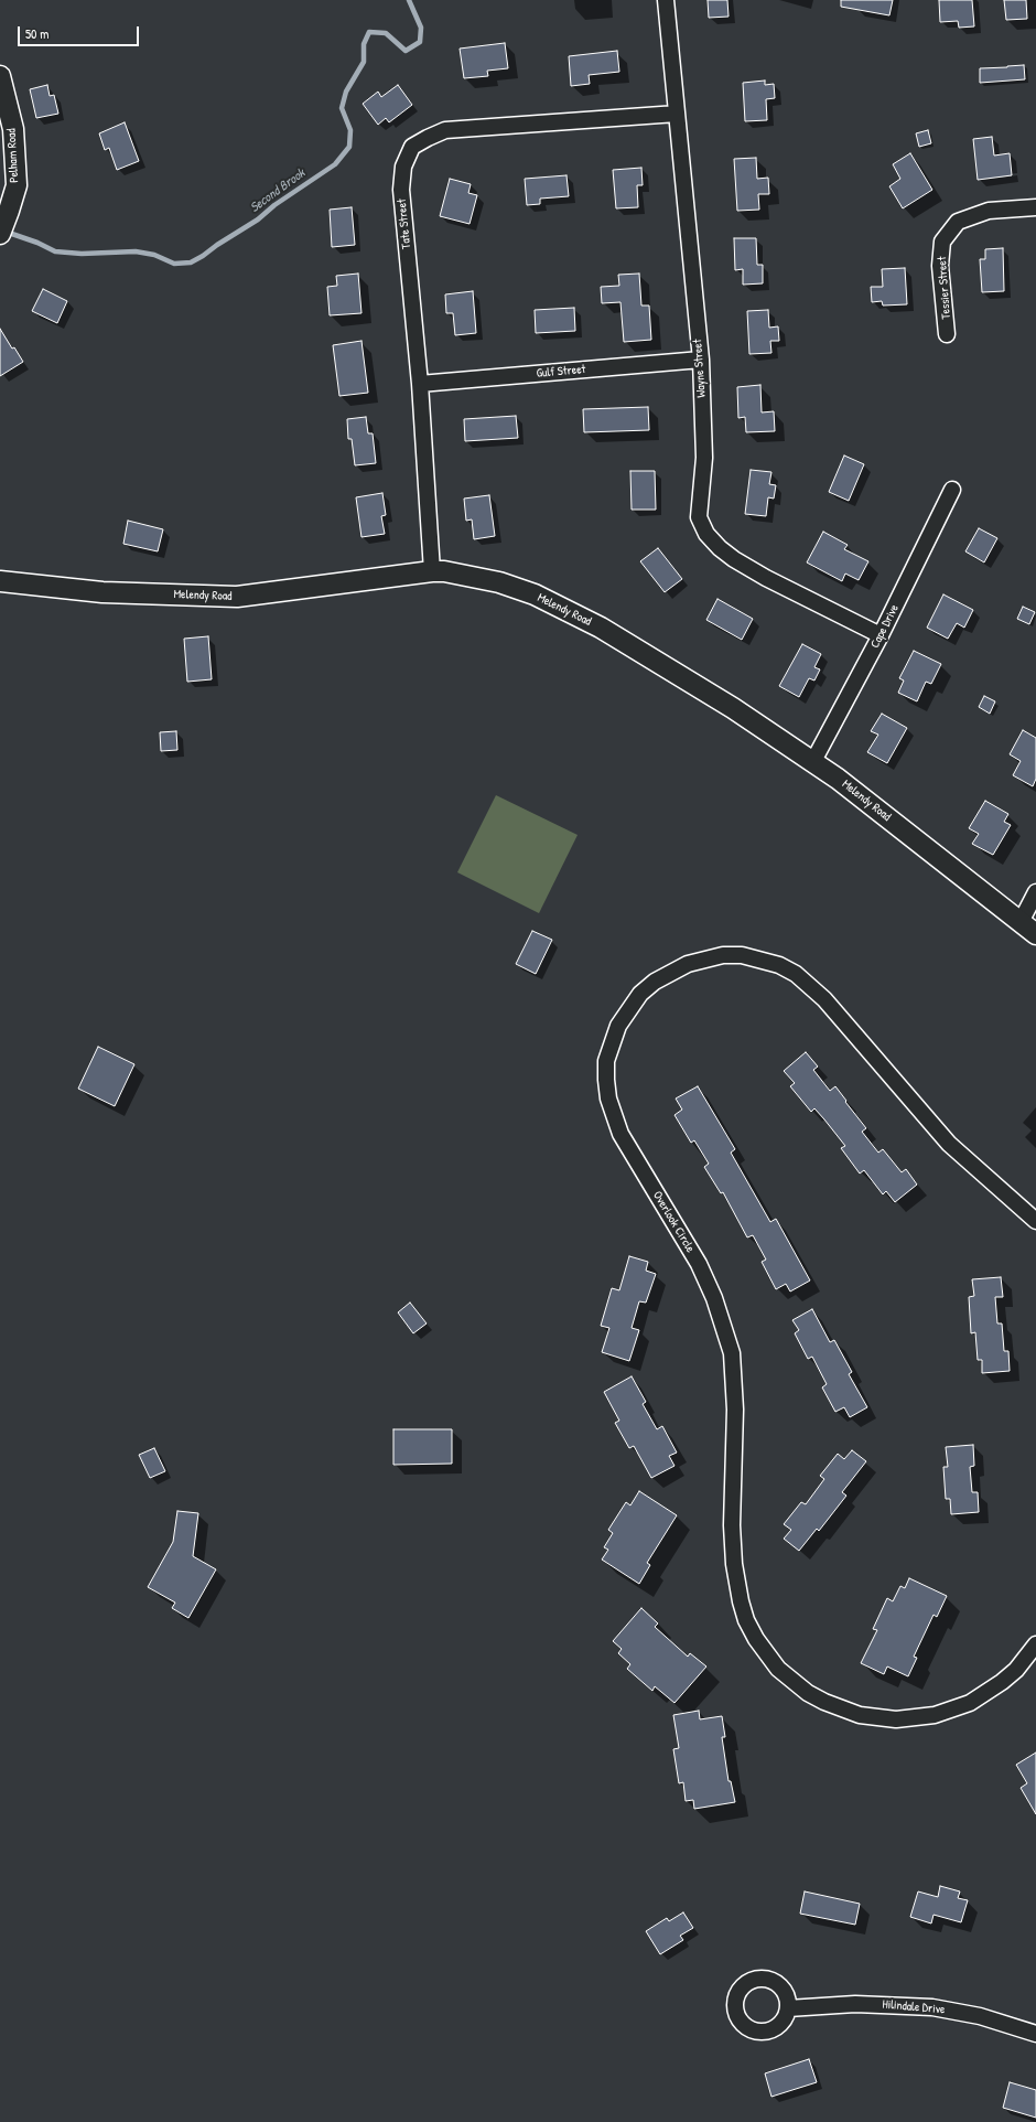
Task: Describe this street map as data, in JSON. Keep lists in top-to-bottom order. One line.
{"streets":{"street":["Pelham Road","Tate Street","Tessier Street","Wayne Street","Gulf Street","Melendy Road","Cape Drive","Overlook Circle","Hilindale Drive"]},"crossings":[["Tate Street","Wayne Street"],["Tate Street","Gulf Street"],["Tate Street","Melendy Road"],["Wayne Street","Gulf Street"],["Wayne Street","Cape Drive"],["Melendy Road","Cape Drive"]],"water":["Second Brook"],"scale_bar":"50 m"}
